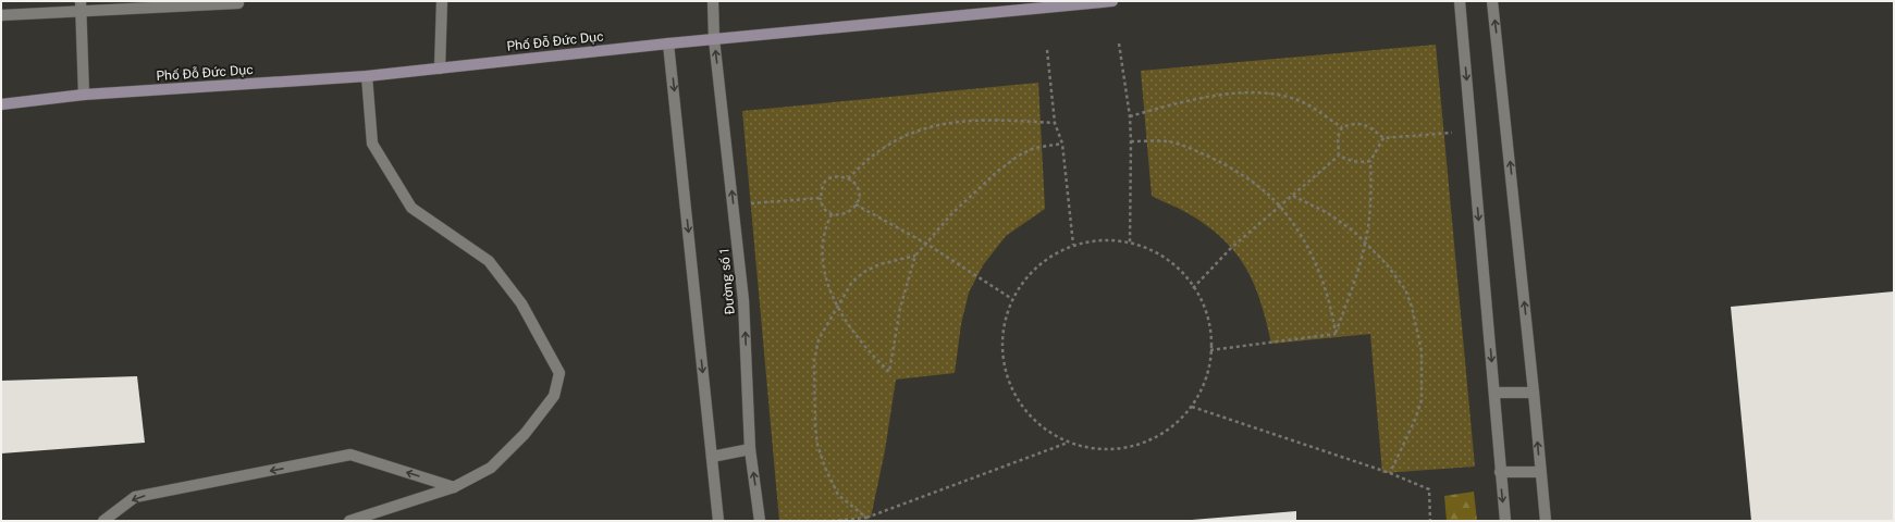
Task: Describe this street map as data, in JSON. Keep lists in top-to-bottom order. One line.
{"streets":{"street":["Phố Đỗ Đức Dục","Đường số 1"]},"crossings":[["Phố Đỗ Đức Dục","Đường số 1"]]}
